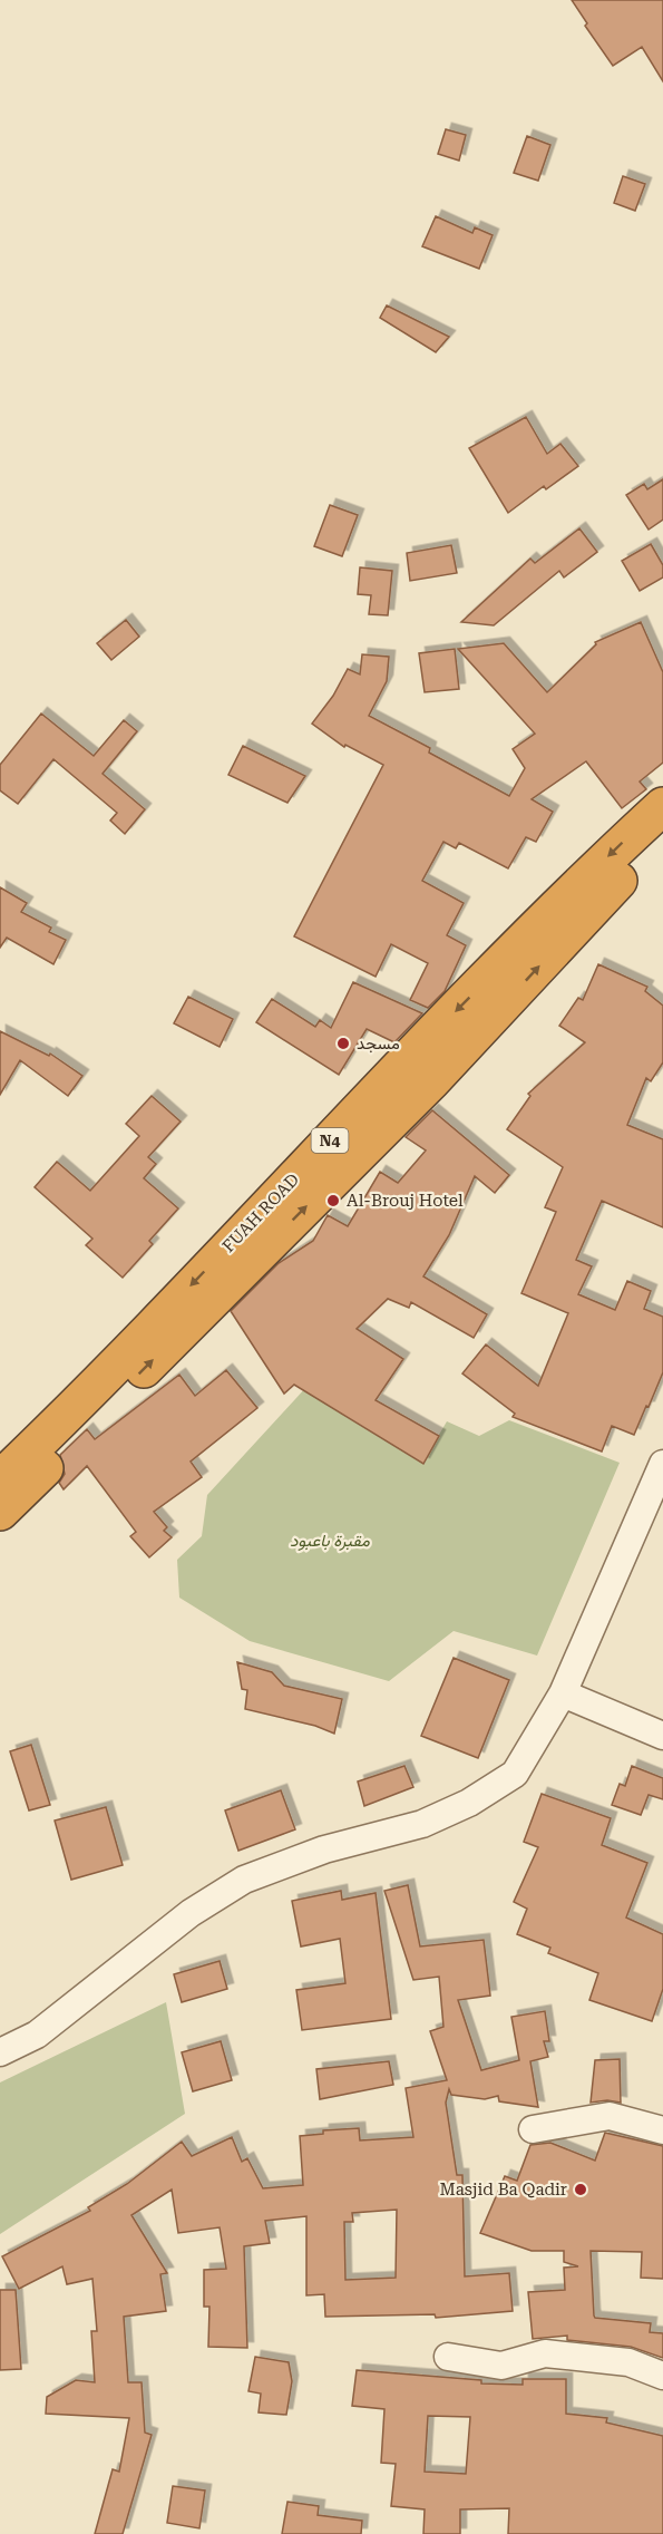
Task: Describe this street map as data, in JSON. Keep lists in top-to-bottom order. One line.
{"streets":{"highway":["N4","FUAH ROAD"]},"parks":["مقبرة باعبود"],"places":["مسجد","Al-Brouj Hotel","Masjid Ba Qadir"]}
